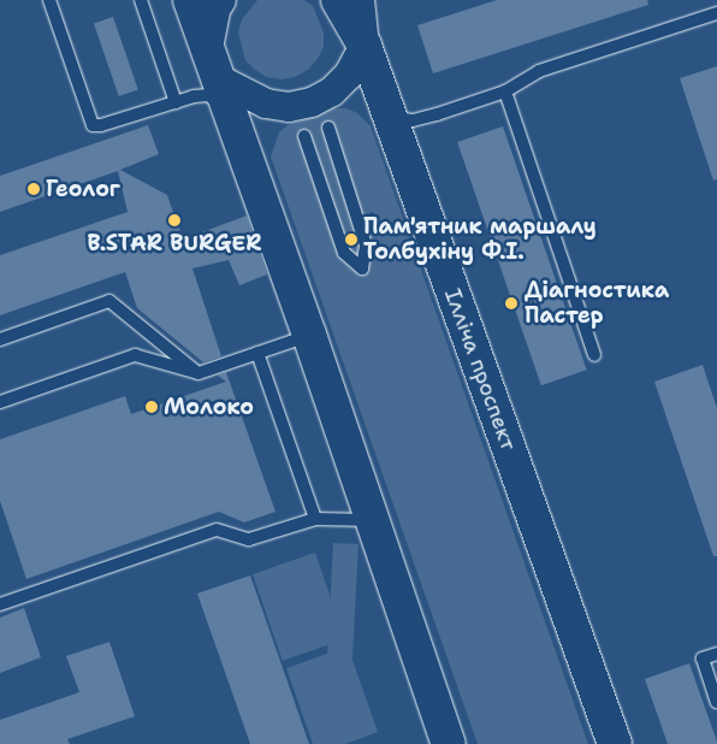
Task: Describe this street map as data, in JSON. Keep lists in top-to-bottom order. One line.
{"streets":{"main road":["Ілліча проспект"]},"places":["Геолог","B.STAR BURGER","Пам'ятник маршалу Толбухіну Ф.І.","Діагностика Пастер","Молоко"]}
